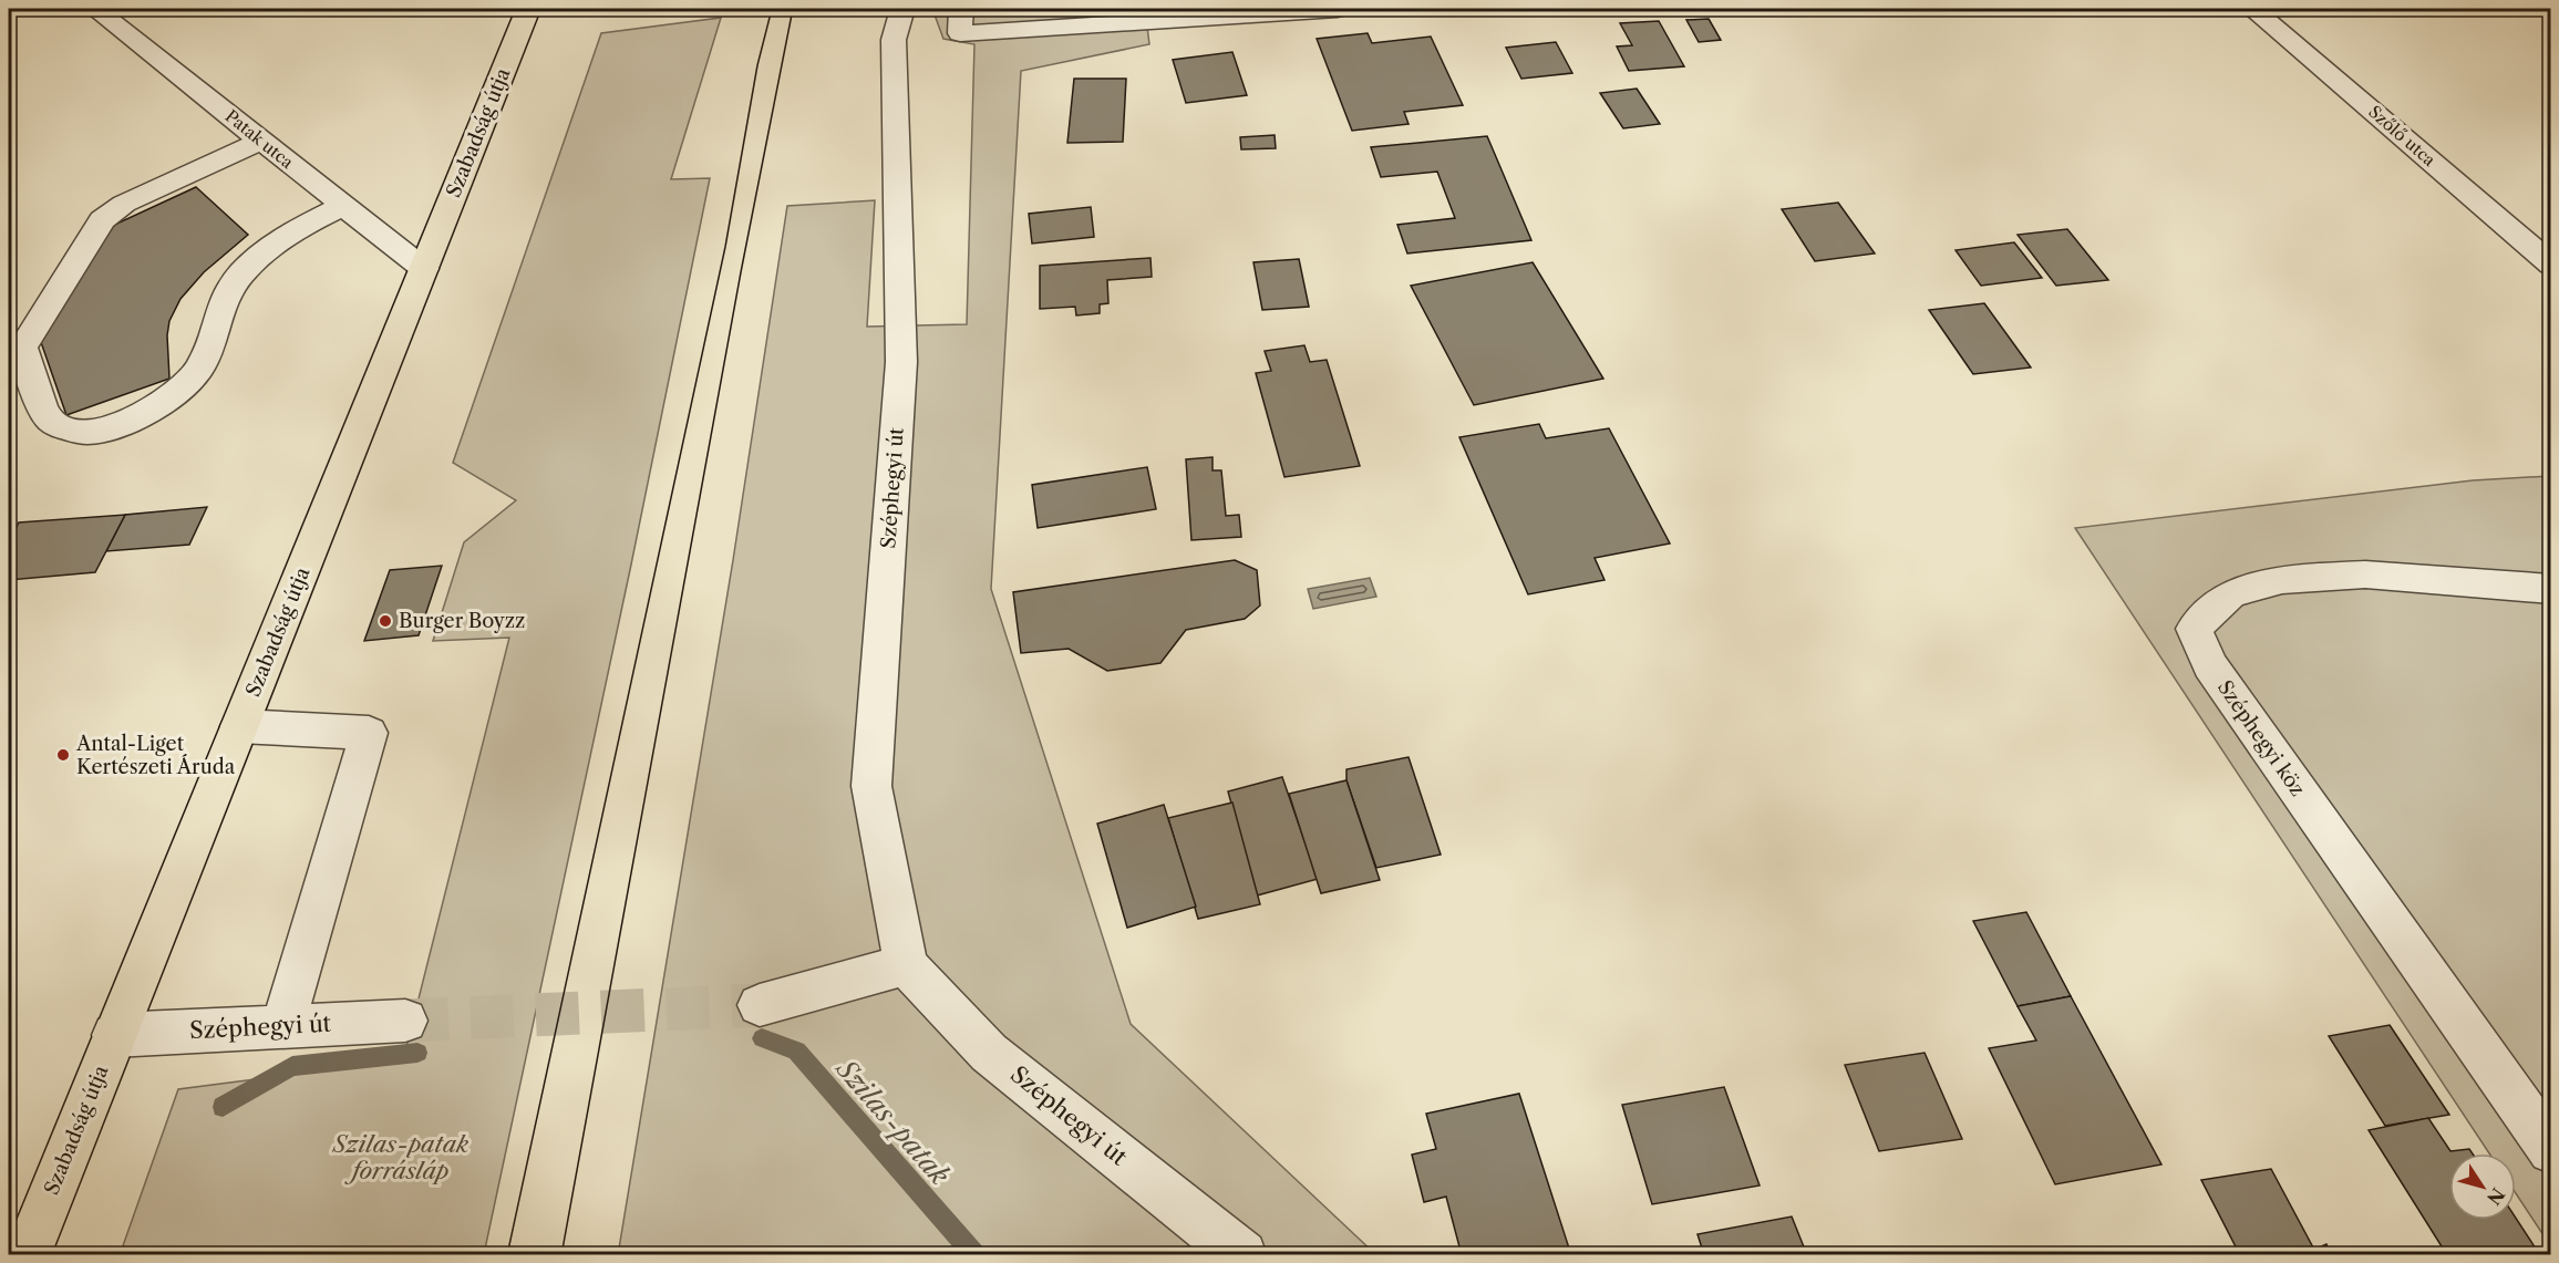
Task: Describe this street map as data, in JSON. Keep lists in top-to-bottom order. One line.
{"streets":{"main road":["Szabadság útja"],"street":["Szőlő utca","Patak utca","Széphegyi út","Széphegyi köz"]},"crossings":[["Szabadság útja","Patak utca"],["Szabadság útja","Széphegyi út"]],"water":["Szilas-patak"],"parks":["Szilas-patak forrásláp"],"places":["Burger Boyzz","Antal-Liget Kertészeti Áruda"],"north":"bottom right"}
